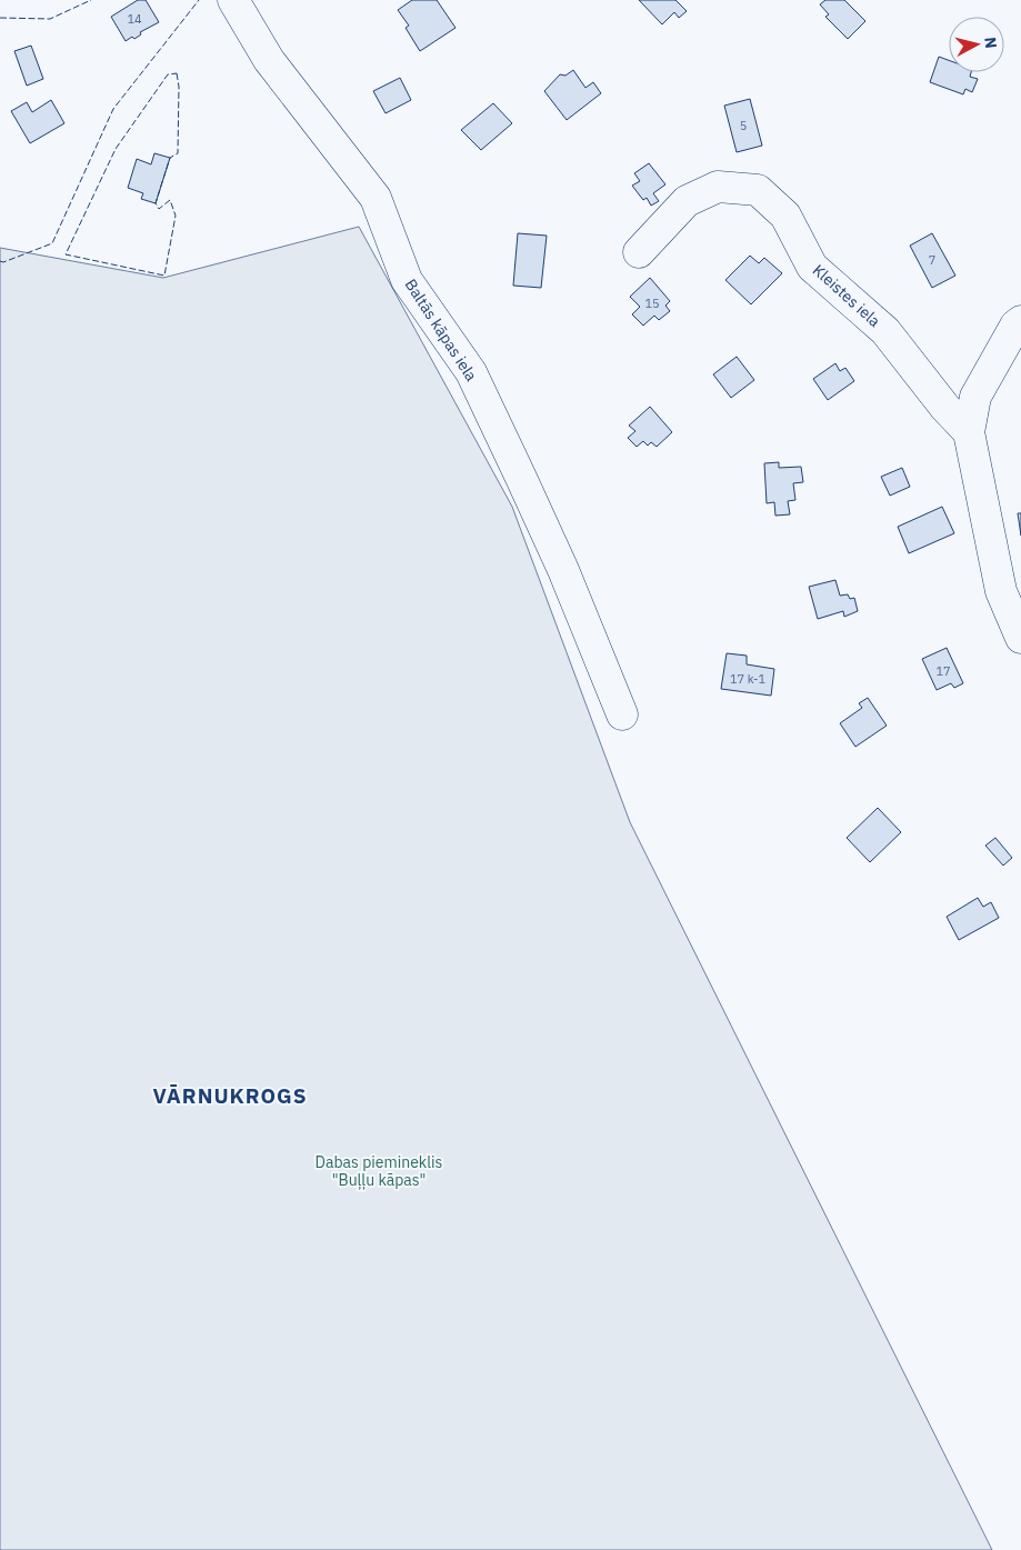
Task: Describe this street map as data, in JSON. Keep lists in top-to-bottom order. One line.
{"streets":{"street":["Kleistes iela","Baltās kāpas iela"]},"districts":["VĀRNUKROGS"],"parks":["Dabas piemineklis \"Buļļu kāpas\""],"house_numbers":["14","5","7","15","17","17 k-1"],"north":"right"}
